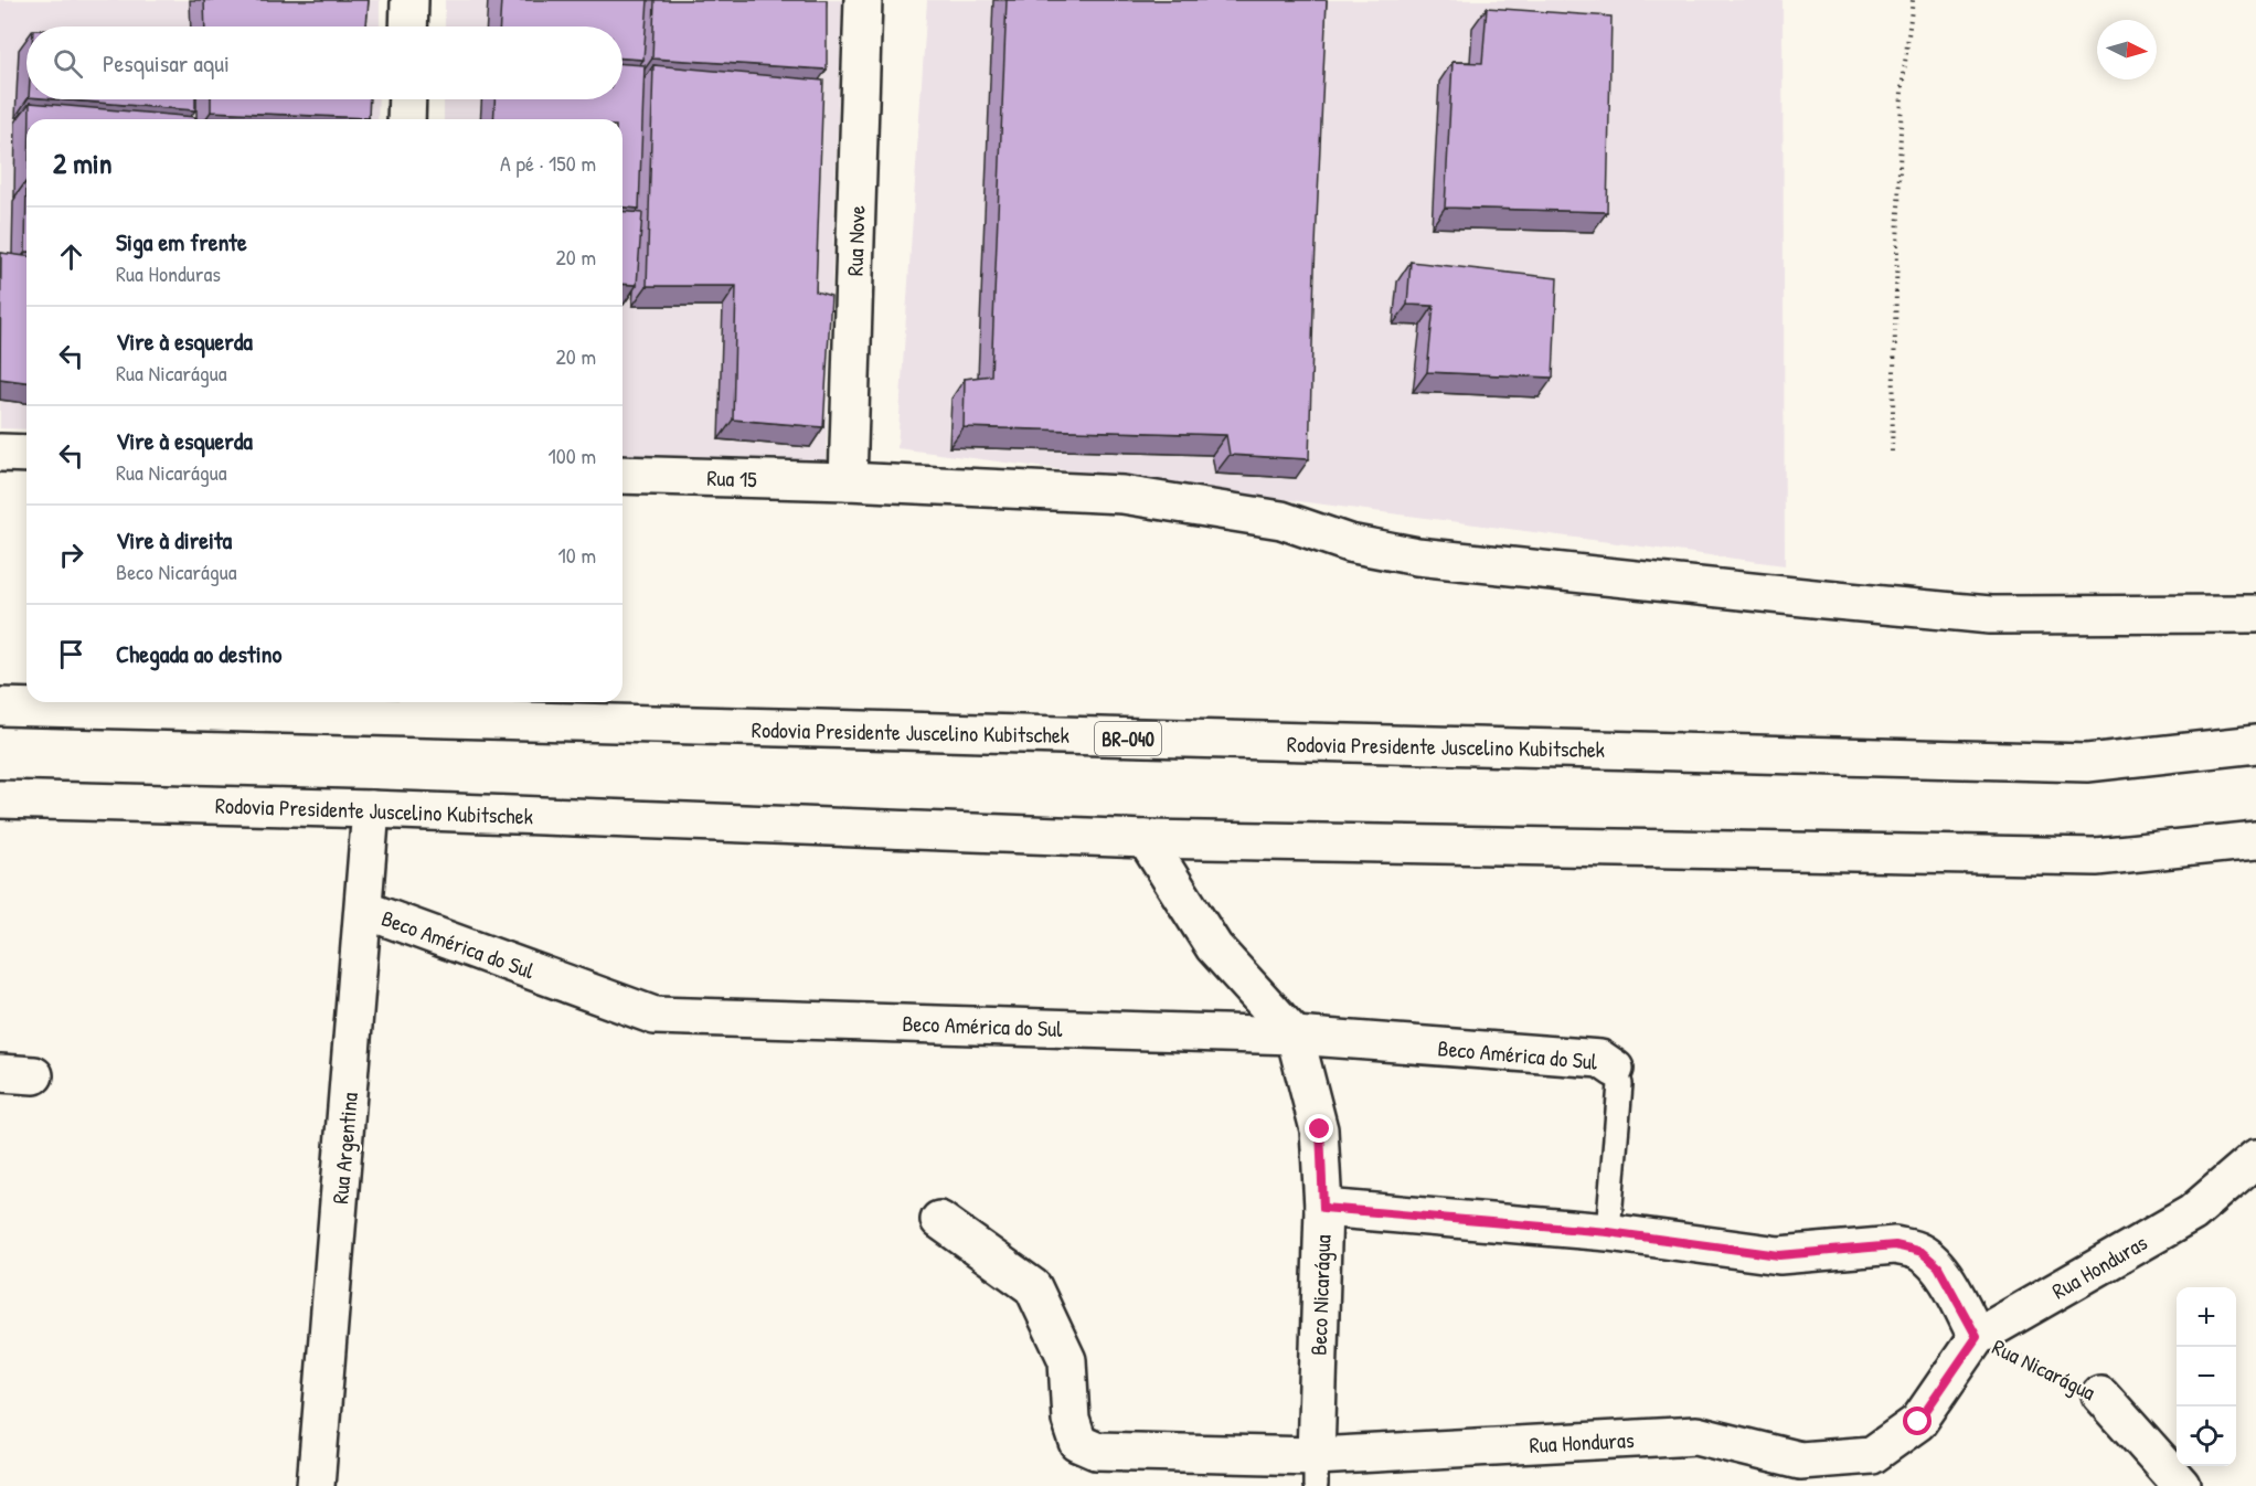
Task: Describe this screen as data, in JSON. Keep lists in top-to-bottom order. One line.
{"streets":{"main road":["Rua Nove","Rua 15","Rodovia Presidente Juscelino Kubitschek","BR-040","Beco América do Sul","Rua Argentina","Rua Honduras","Beco Nicarágua","Rua Nicarágua"]},"crossings":[["Rua Nove","Rua 15"],["Rodovia Presidente Juscelino Kubitschek","Rua Argentina"],["Rodovia Presidente Juscelino Kubitschek","Beco Nicarágua"],["Beco América do Sul","Rua Argentina"],["Beco América do Sul","Beco Nicarágua"],["Rua Honduras","Beco Nicarágua"],["Rua Honduras","Rua Nicarágua"],["Beco Nicarágua","Rua Nicarágua"]],"north":"right","page":{"search":"Pesquisar aqui","heading":["2 min","A pé · 150 m"],"list":[["Siga em frente","Rua Honduras","20 m"],["Vire à esquerda","Rua Nicarágua","20 m"],["Vire à esquerda","Rua Nicarágua","100 m"],["Vire à direita","Beco Nicarágua","10 m"],"Chegada ao destino"],"map_buttons":["+","−"]}}
